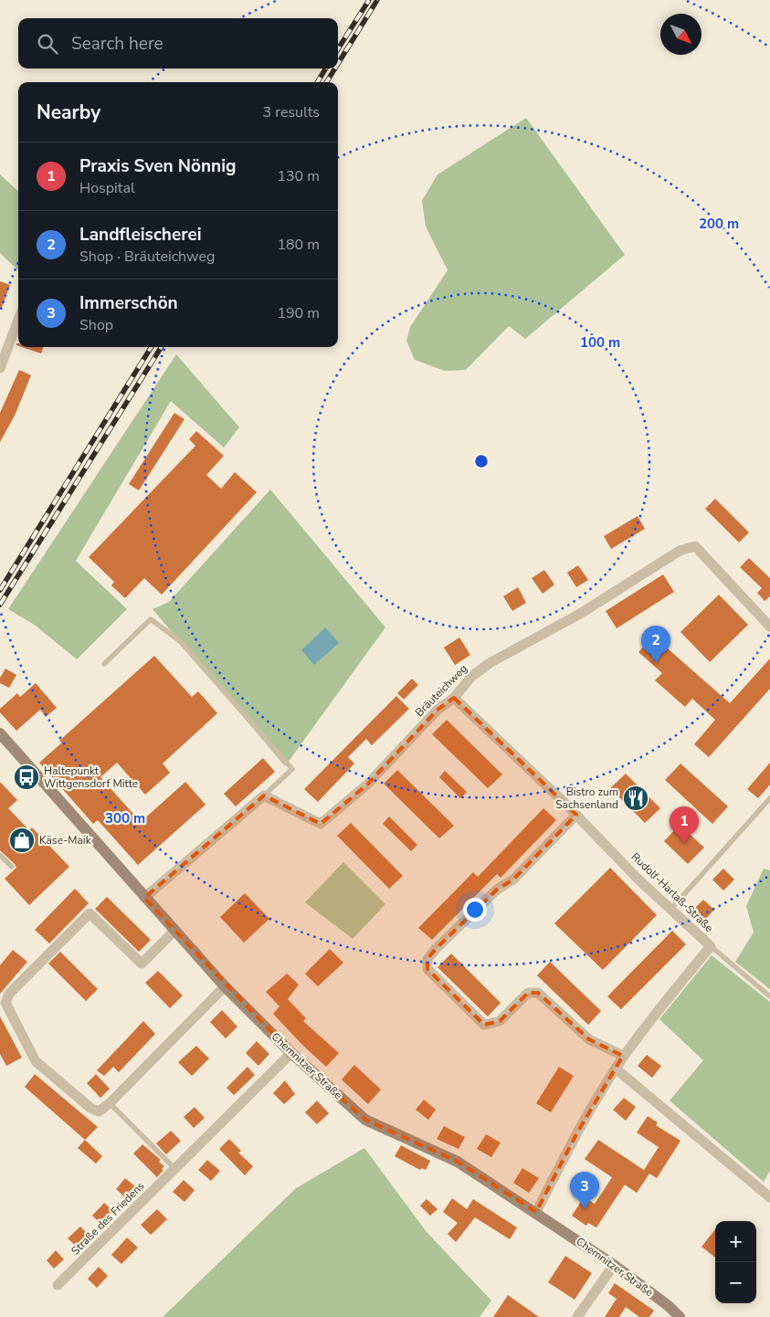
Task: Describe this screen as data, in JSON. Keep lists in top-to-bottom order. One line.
{"streets":{"street":["Bräuteichweg","Rudolf-Harlaß-Straße","Chemnitzer Straße","Straße des Friedens"]},"crossings":[["Bräuteichweg","Rudolf-Harlaß-Straße"],["Rudolf-Harlaß-Straße","Chemnitzer Straße"],["Chemnitzer Straße","Straße des Friedens"]],"places":{"bus stop":["Haltepunkt Wittgensdorf Mitte"],"restaurant":["Bistro zum Sachsenland"],"shop":["Käse-Maik"]},"north":"bottom right","page":{"search":"Search here","heading":["Nearby","3 results"],"list":[{"mark":"1","name":"Praxis Sven Nönnig","note":"Hospital","value":"130 m"},{"mark":"2","name":"Landfleischerei","note":"Shop · Bräuteichweg","value":"180 m"},{"mark":"3","name":"Immerschön","note":"Shop","value":"190 m"}],"pins":["2","1","3"],"map_buttons":["+","−"]},"rings":["200 m","100 m","300 m"]}
